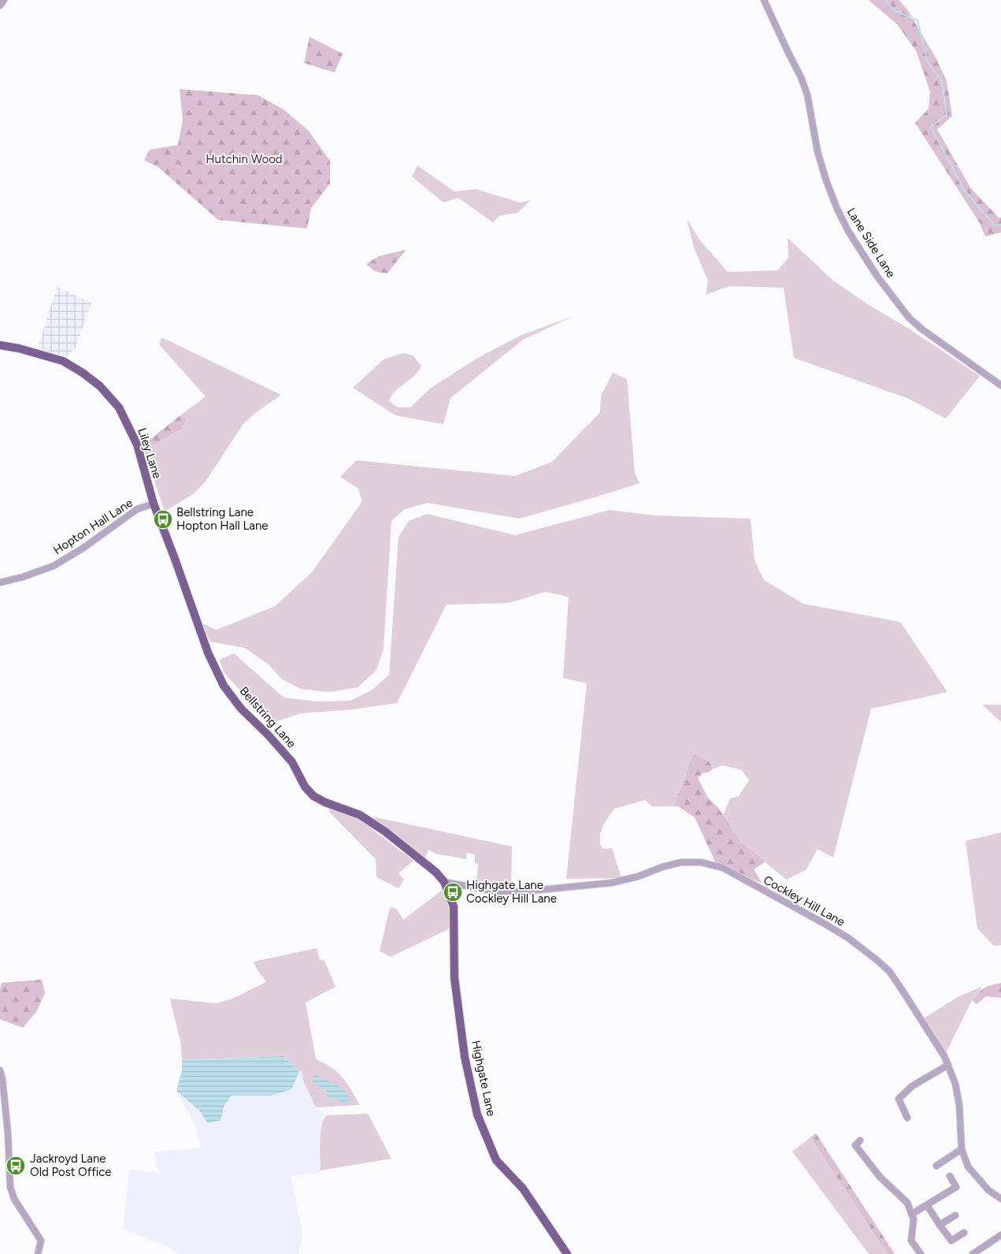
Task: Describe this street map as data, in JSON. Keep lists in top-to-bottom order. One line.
{"streets":{"main road":["Liley Lane","Bellstring Lane","Highgate Lane"],"street":["Lane Side Lane","Hopton Hall Lane","Cockley Hill Lane"]},"crossings":[["Liley Lane","Hopton Hall Lane"],["Liley Lane","Bellstring Lane"],["Hopton Hall Lane","Bellstring Lane"],["Bellstring Lane","Cockley Hill Lane"],["Bellstring Lane","Highgate Lane"],["Cockley Hill Lane","Highgate Lane"]],"parks":["Hutchin Wood"],"places":{"bus stop":["Bellstring Lane Hopton Hall Lane","Highgate Lane Cockley Hill Lane","Jackroyd Lane Old Post Office"]}}
